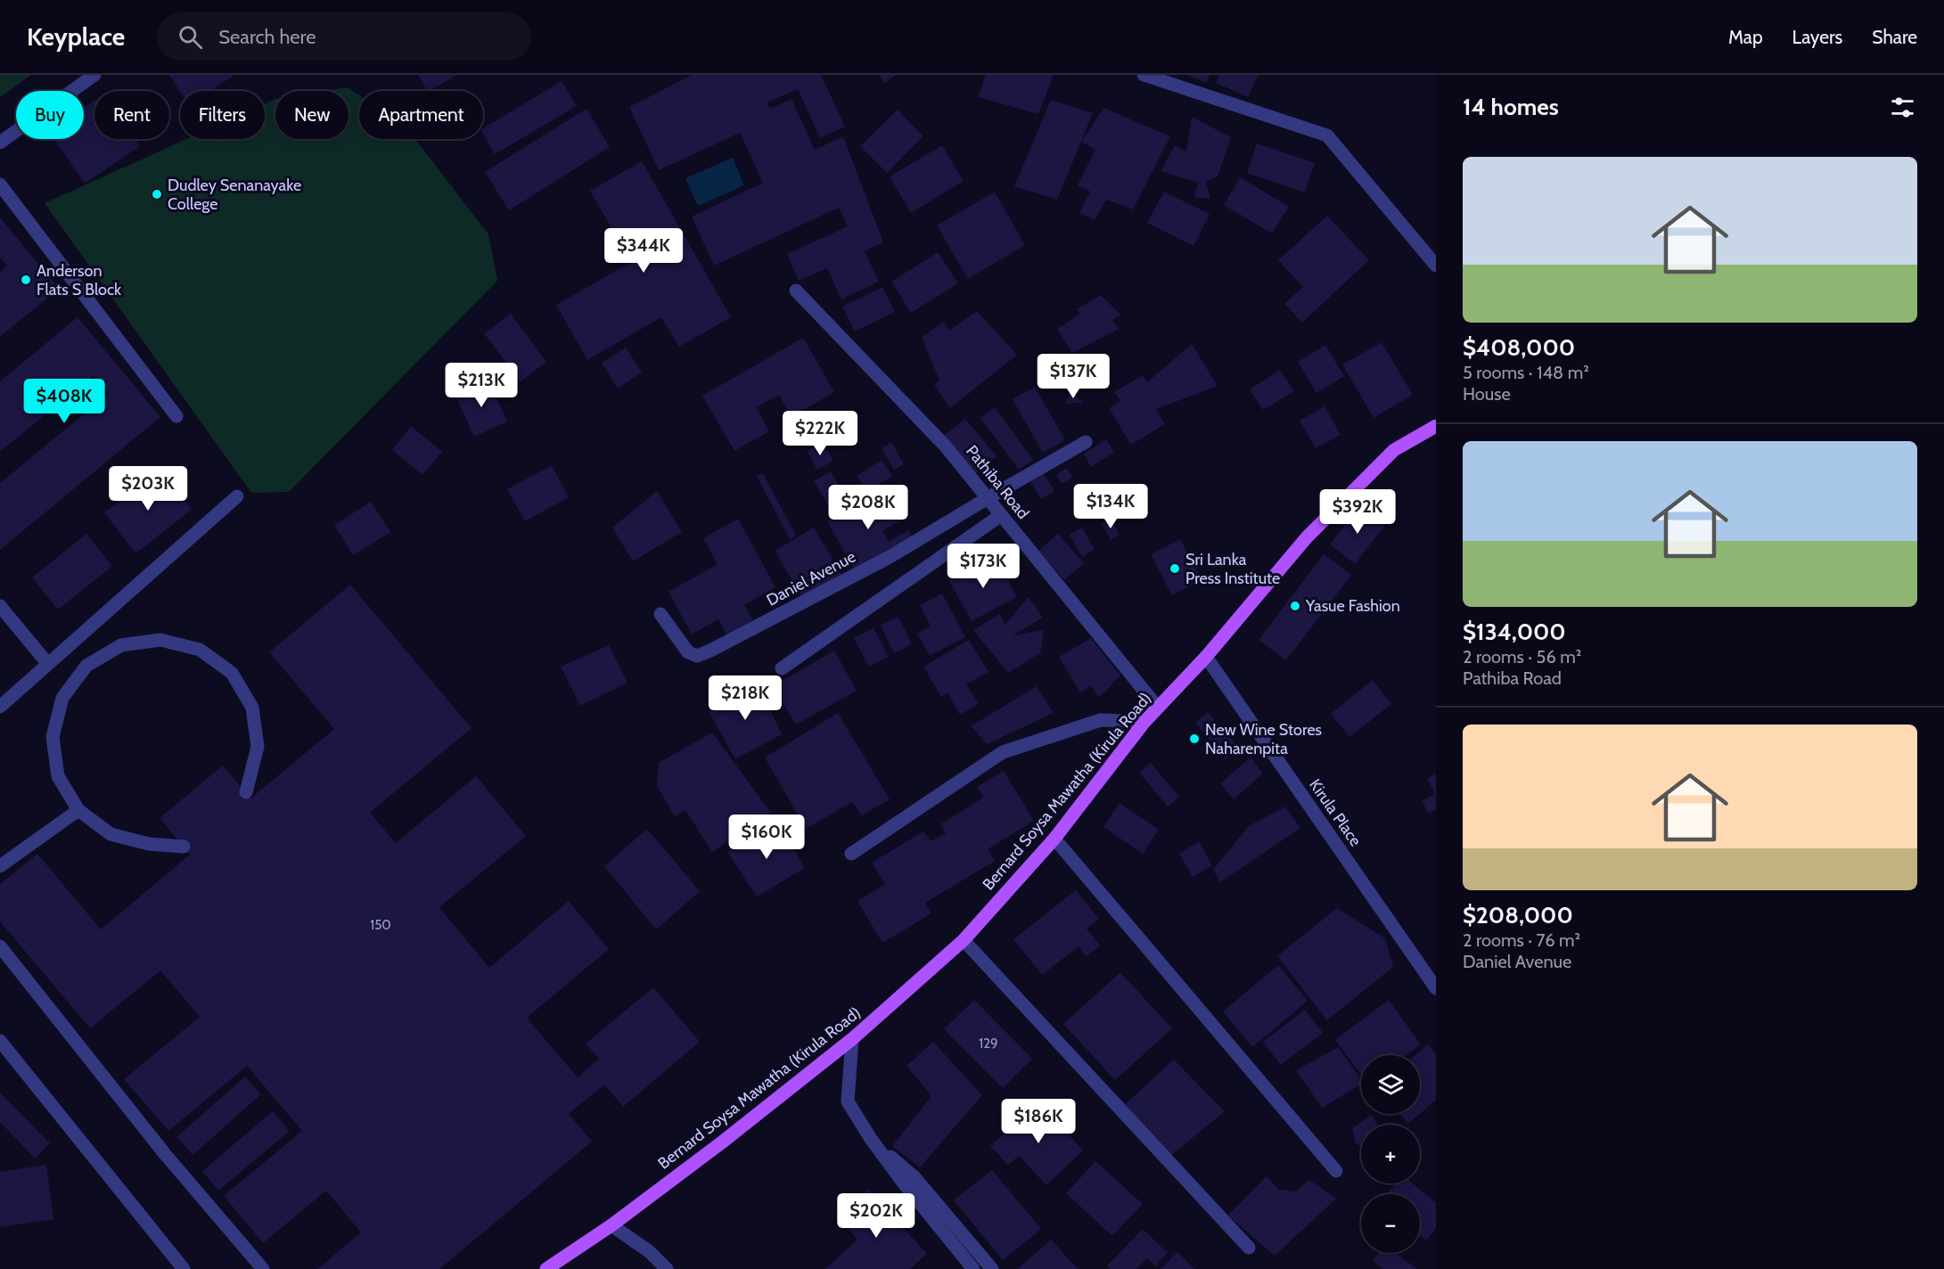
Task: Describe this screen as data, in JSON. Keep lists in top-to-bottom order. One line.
{"streets":{"main road":["Bernard Soysa Mawatha (Kirula Road)"],"street":["Pathiba Road","Daniel Avenue","Kirula Place"]},"crossings":[["Pathiba Road","Daniel Avenue"],["Pathiba Road","Bernard Soysa Mawatha (Kirula Road)"],["Bernard Soysa Mawatha (Kirula Road)","Kirula Place"]],"places":["Dudley Senanayake College","Anderson Flats S Block","Sri Lanka Press Institute","Yasue Fashion","New Wine Stores Naharenpita"],"house_numbers":["150","129"],"page":{"header":"Keyplace","search":"Search here","nav":["Map","Layers","Share"],"heading":"14 homes","chip":["Buy","Rent","Filters","New","Apartment"],"list":[{"name":"$408,000","note":"5 rooms · 148 m² · House"},{"name":"$134,000","note":"2 rooms · 56 m² · Pathiba Road"},{"name":"$208,000","note":"2 rooms · 76 m² · Daniel Avenue"}],"price":["$344K","$137K","$213K","$408K","$222K","$203K","$134K","$208K","$392K","$173K","$218K","$160K","$186K","$202K"],"map_buttons":["+","−"]}}
